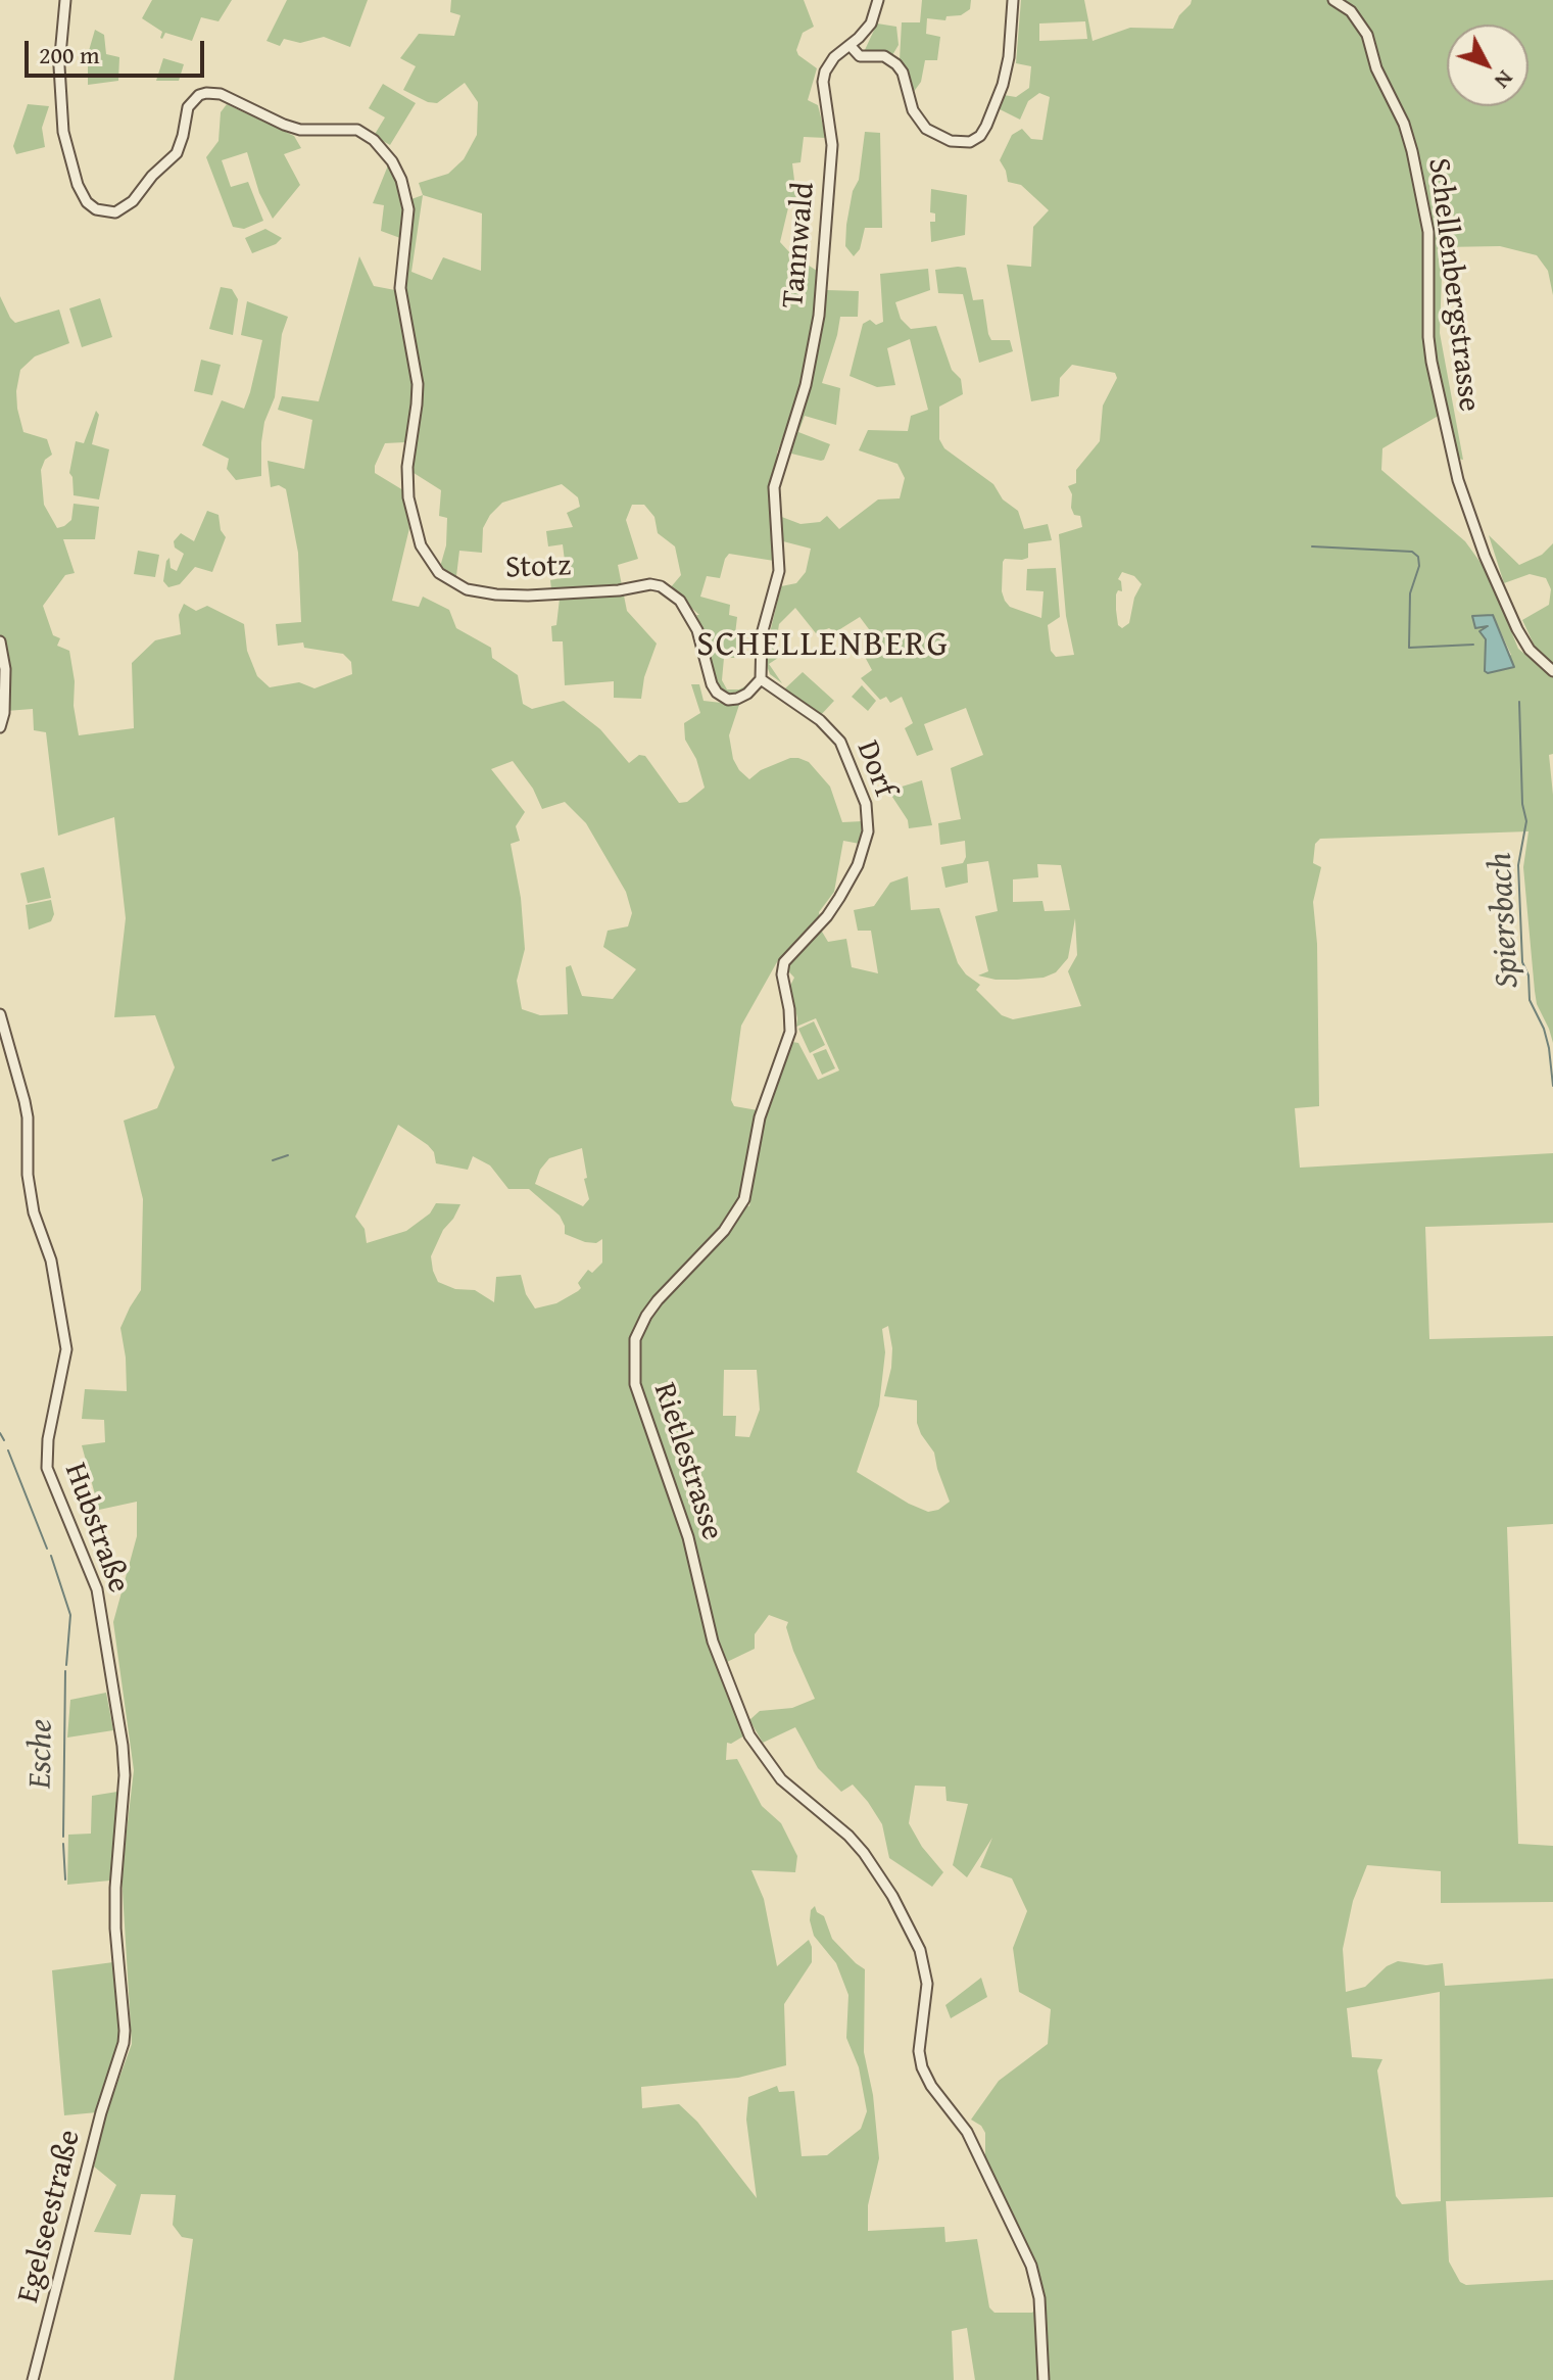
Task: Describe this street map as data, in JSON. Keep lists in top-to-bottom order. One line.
{"streets":{"street":["Tannwald","Schellenbergstrasse","Stotz","Dorf","Rietlestrasse","Hubstraße","Egelseestraße"]},"crossings":[["Tannwald","Stotz"],["Tannwald","Dorf"],["Stotz","Dorf"],["Dorf","Rietlestrasse"],["Hubstraße","Egelseestraße"]],"districts":["SCHELLENBERG"],"water":["Spiersbach","Esche"],"scale_bar":"200 m","north":"bottom right"}
